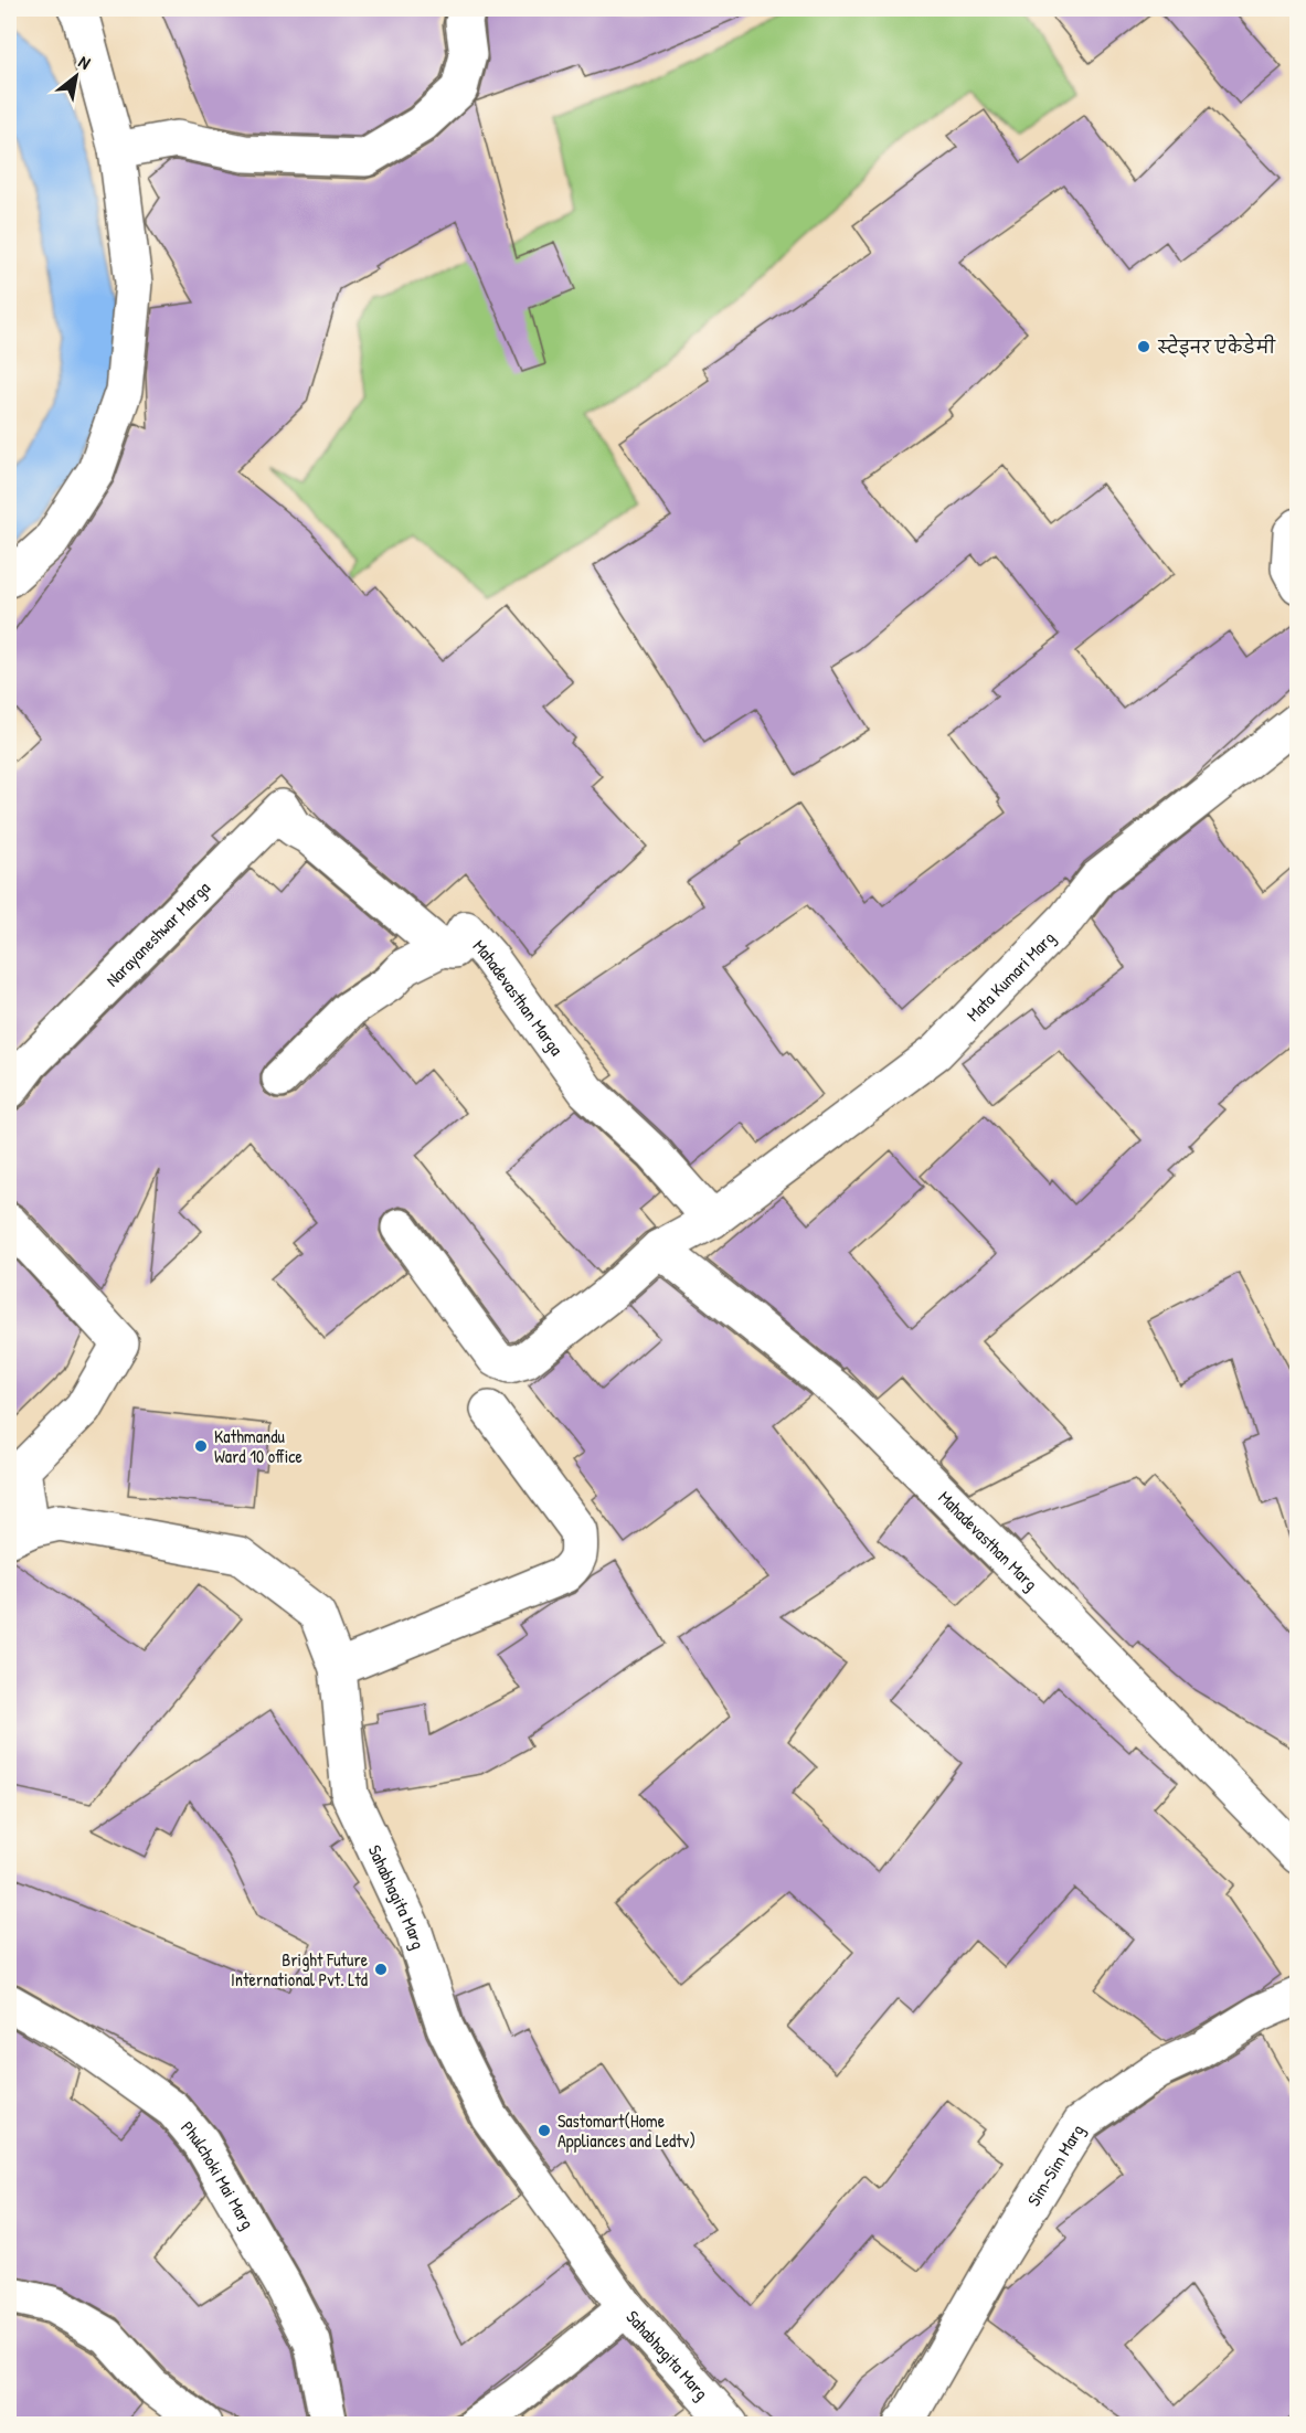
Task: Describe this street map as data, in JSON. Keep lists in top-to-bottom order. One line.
{"streets":{"street":["Narayaneshwar Marga","Mata Kumari Marg","Mahadevasthan Marga","Mahadevasthan Marg","Sahabhagita Marg","Sim-Sim Marg","Phulchoki Mai Marg"]},"crossings":[["Narayaneshwar Marga","Mahadevasthan Marga"],["Mata Kumari Marg","Mahadevasthan Marga"],["Mata Kumari Marg","Mahadevasthan Marg"]],"places":["स्टेइनर एकेडेमी","Kathmandu Ward 10 office","Bright Future International Pvt. Ltd","Sastomart(Home Appliances and Ledtv)"],"north":"top right"}
